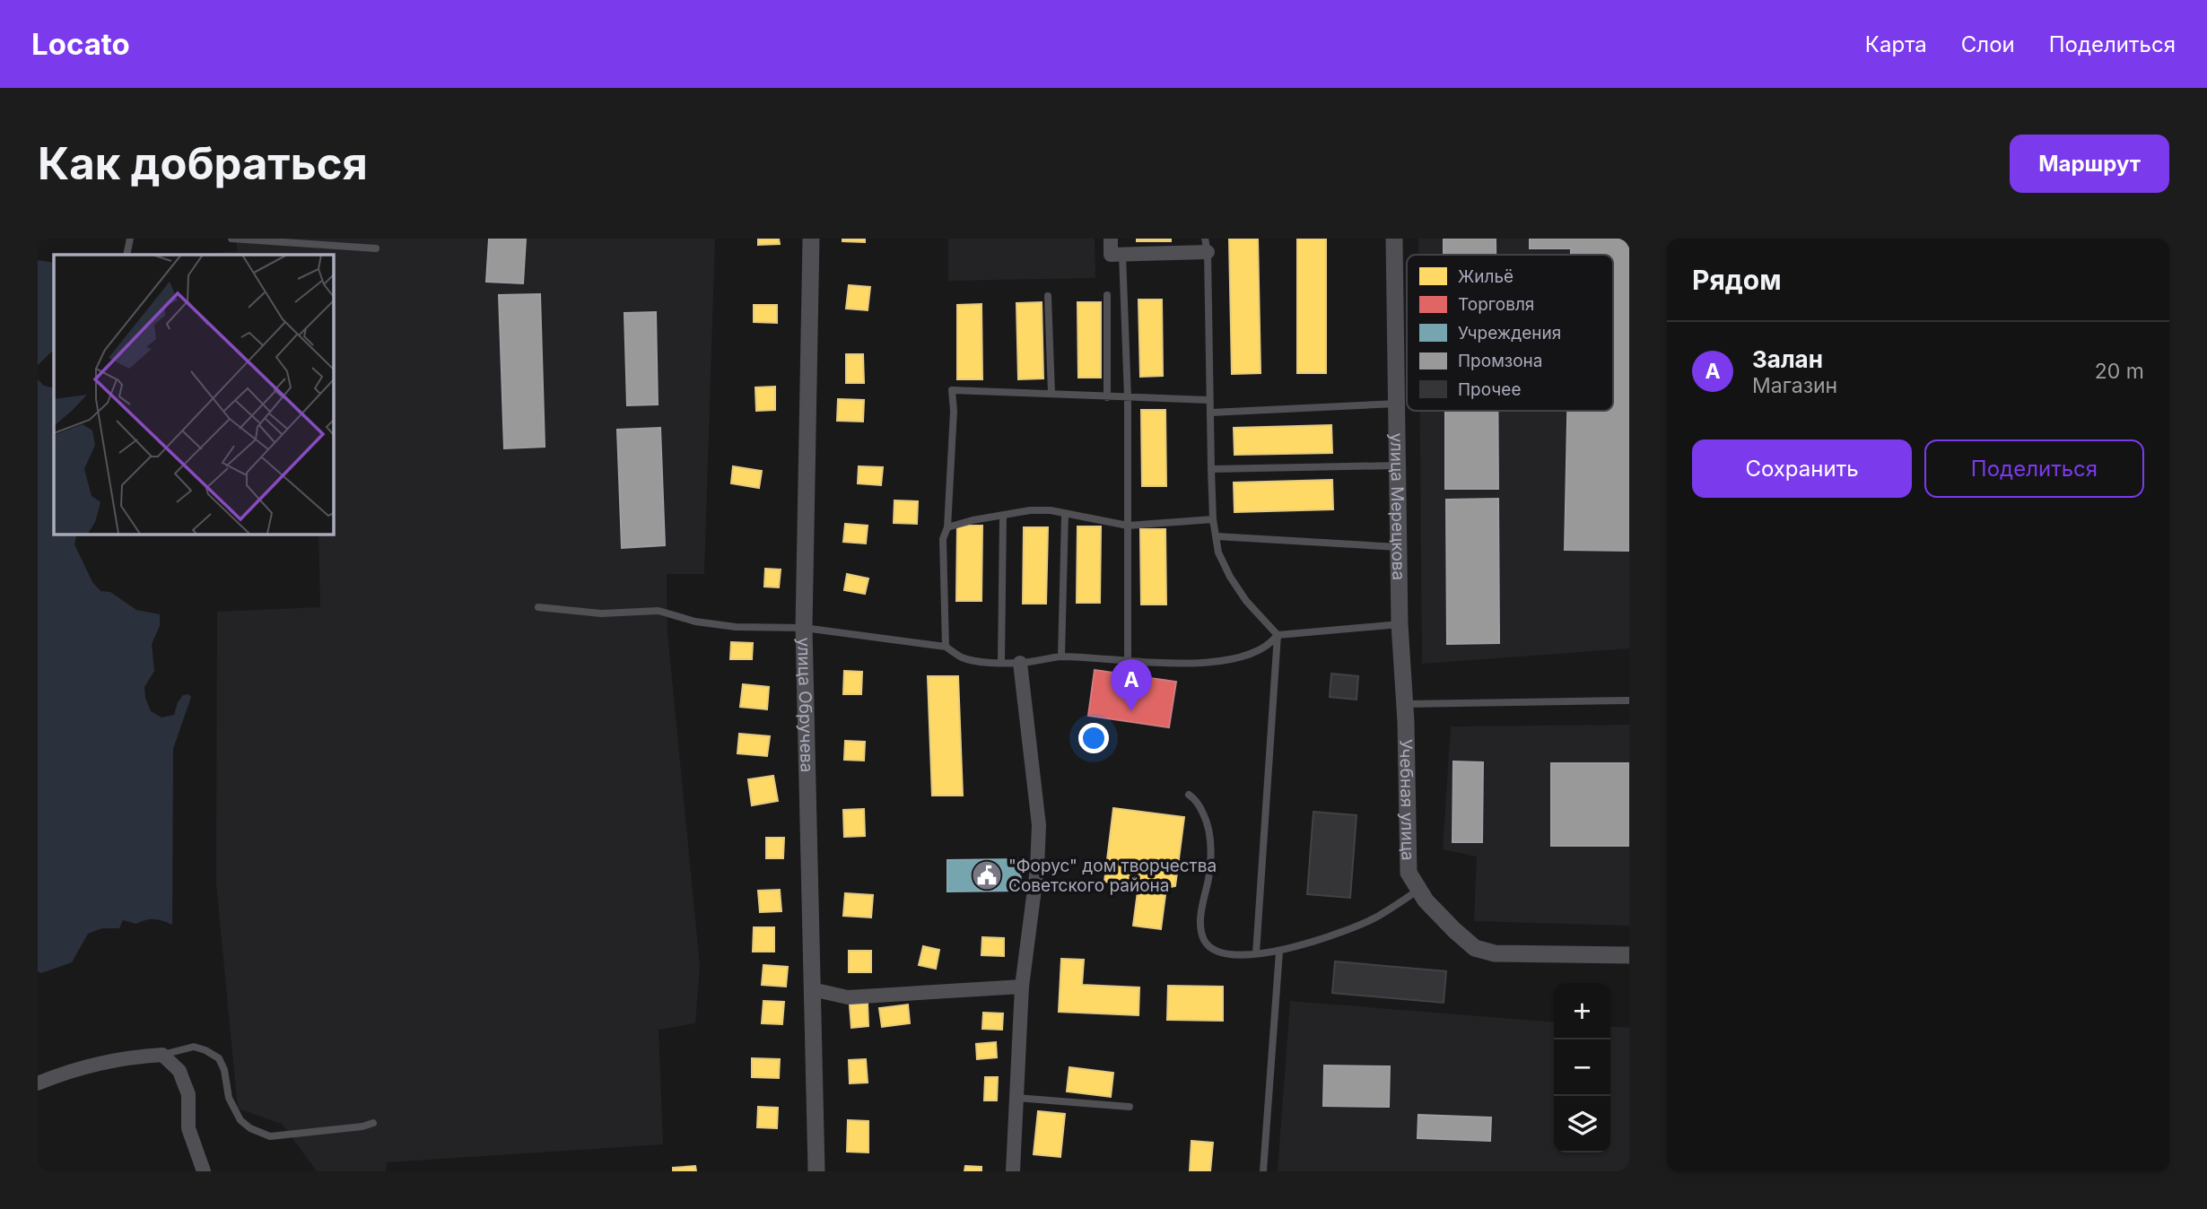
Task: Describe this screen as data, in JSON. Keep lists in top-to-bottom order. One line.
{"streets":{"street":["улица Мерецкова","улица Обручева","Учебная улица"]},"crossings":[["улица Мерецкова","Учебная улица"]],"places":{"public building":["\"Форус\" дом творчества Советского района"]},"legend":["Жильё","Торговля","Учреждения","Промзона","Прочее"],"page":{"header":"Locato","nav":["Карта","Слои","Поделиться"],"buttons":["Маршрут",["Сохранить","Поделиться"]],"title":"Как добраться","heading":"Рядом","list":[{"mark":"A","name":"Залан","note":"Магазин","value":"20 m"}],"pins":"A","map_buttons":["+","−"]}}
